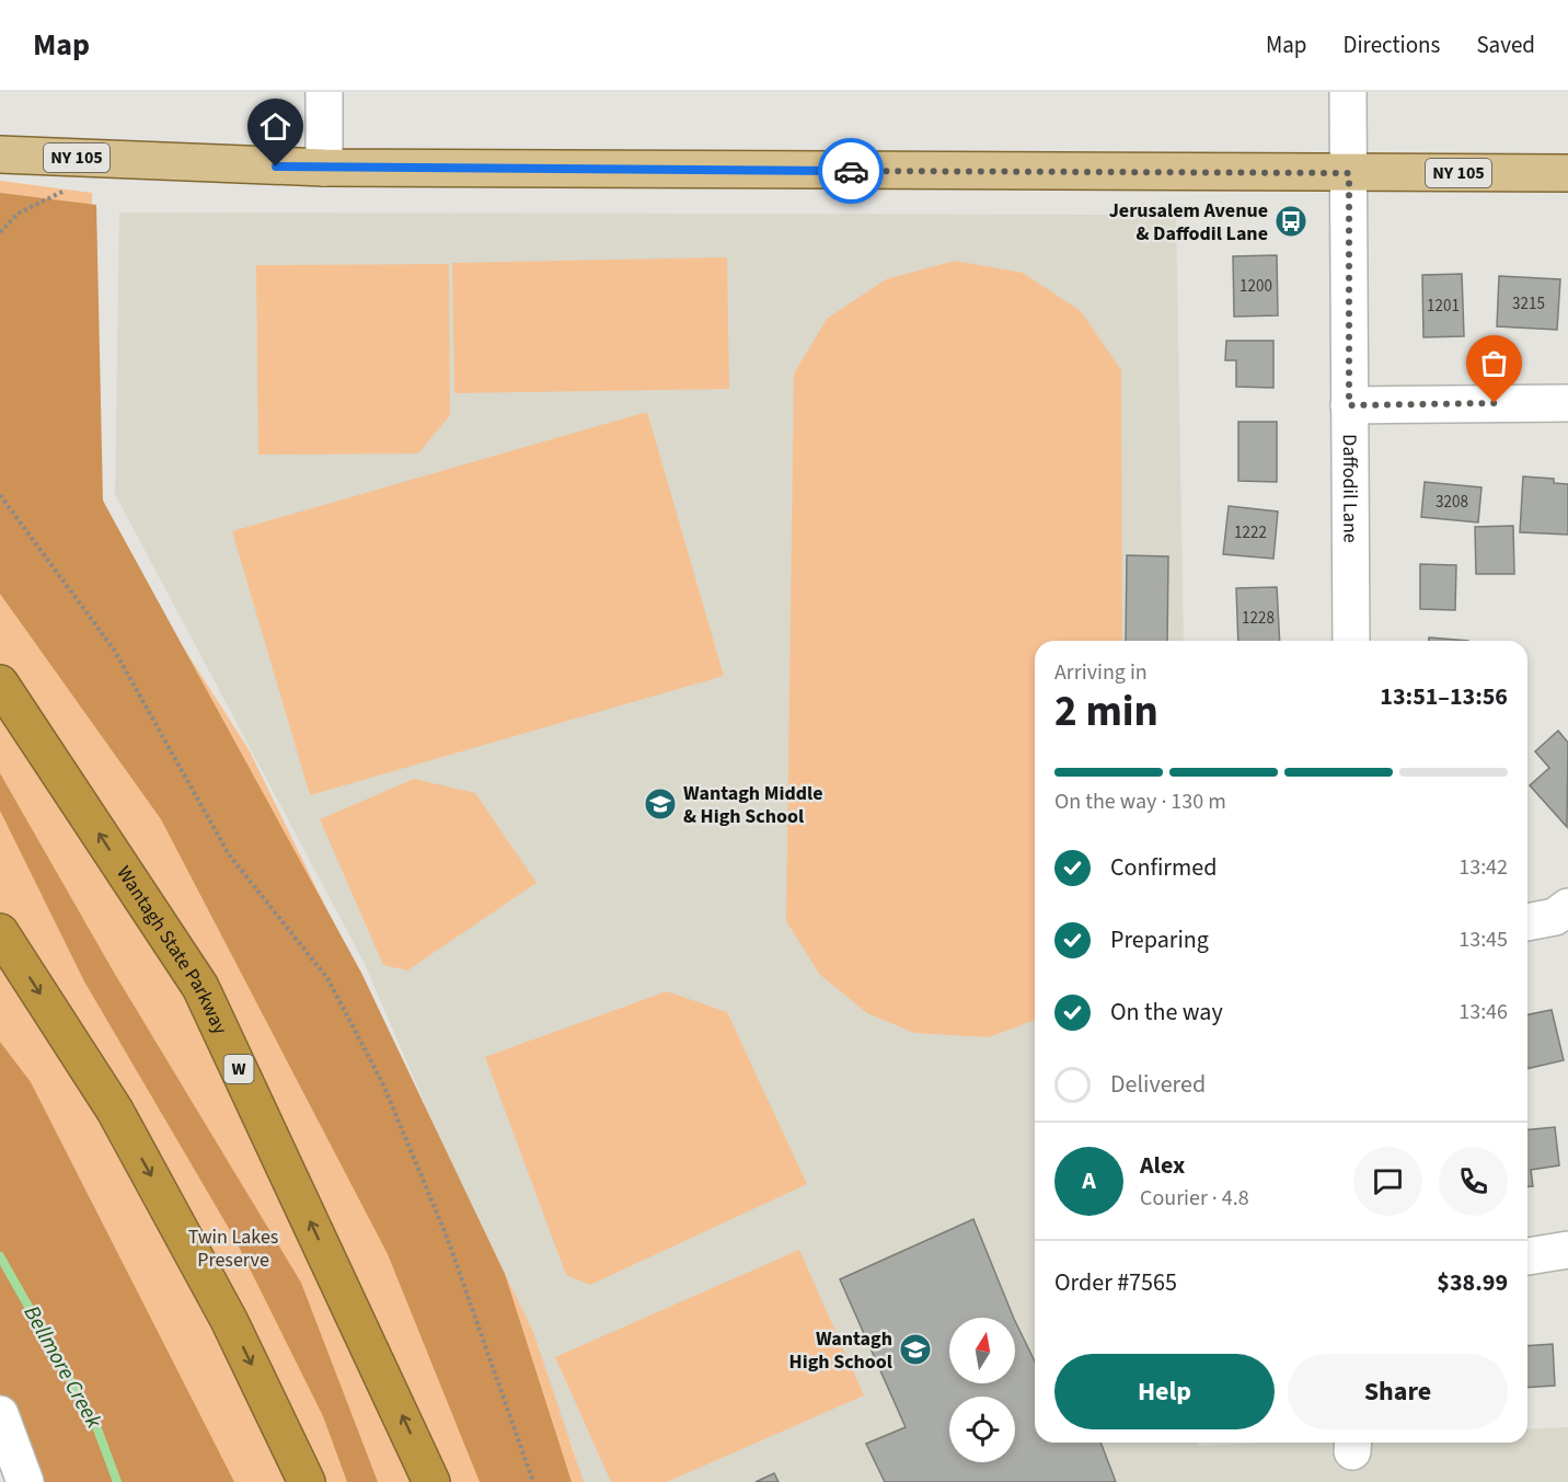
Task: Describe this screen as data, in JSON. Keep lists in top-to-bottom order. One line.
{"streets":{"highway":["Wantagh State Parkway","W"],"main road":["NY 105"],"street":["Daffodil Lane"]},"crossings":[["NY 105","Daffodil Lane"]],"water":["Bellmore Creek"],"parks":["Twin Lakes Preserve"],"places":{"bus stop":["Jerusalem Avenue & Daffodil Lane"],"school or university":["Wantagh Middle & High School","Wantagh High School"]},"house_numbers":["1200","3215","1201","3208","1222","1228"],"north":"top","page":{"header":"Map","nav":["Map","Directions","Saved"],"heading":["2 min","Arriving in","13:51–13:56"],"panel":["Alex","Courier · 4.8","Order #7565","$38.99"],"bar":"On the way · 130 m","list":[["Confirmed","13:42"],["Preparing","13:45"],["On the way","13:46"],"Delivered"],"round":"A","buttons":["Help","Share"]}}
